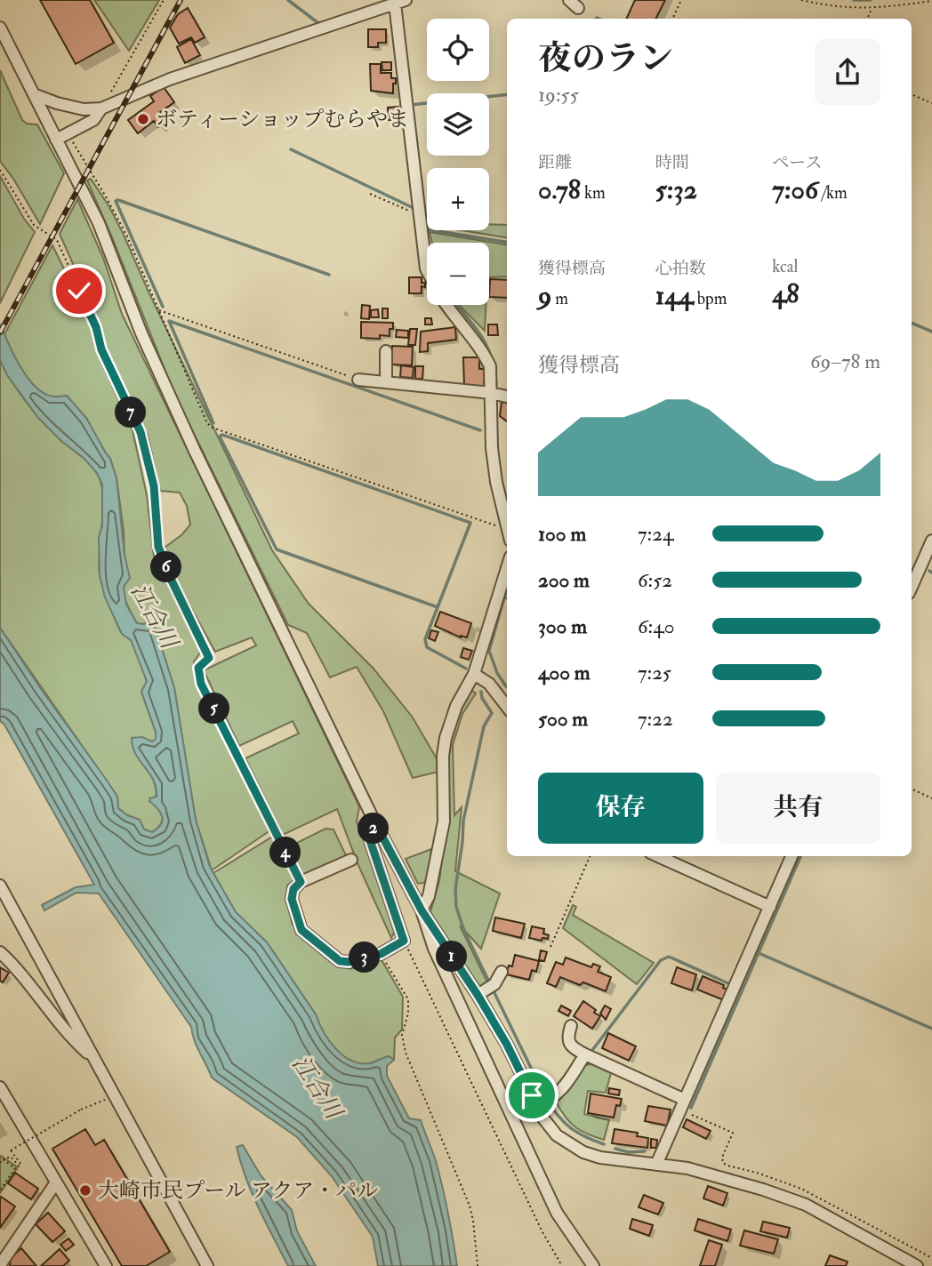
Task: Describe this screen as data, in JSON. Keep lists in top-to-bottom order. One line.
{"water":["江合川"],"places":["ボティーショップむらやま","大崎市民プール アクア・パル"],"page":{"map_buttons":["+","−"],"heading":["夜のラン","19:55"],"stats":[["距離","0.78 km"],["時間","5:32"],["ペース","7:06 /km"],["獲得標高","9 m"],["心拍数","144 bpm"],["kcal","48"]],"chart":["獲得標高","69–78 m"],"pins":["7","6","5","2","4","1","3"],"list":[{"name":"100 m","note":"7:24"},{"name":"200 m","note":"6:52"},{"name":"300 m","note":"6:40"},{"name":"400 m","note":"7:25"},{"name":"500 m","note":"7:22"}],"buttons":["保存","共有"]}}
